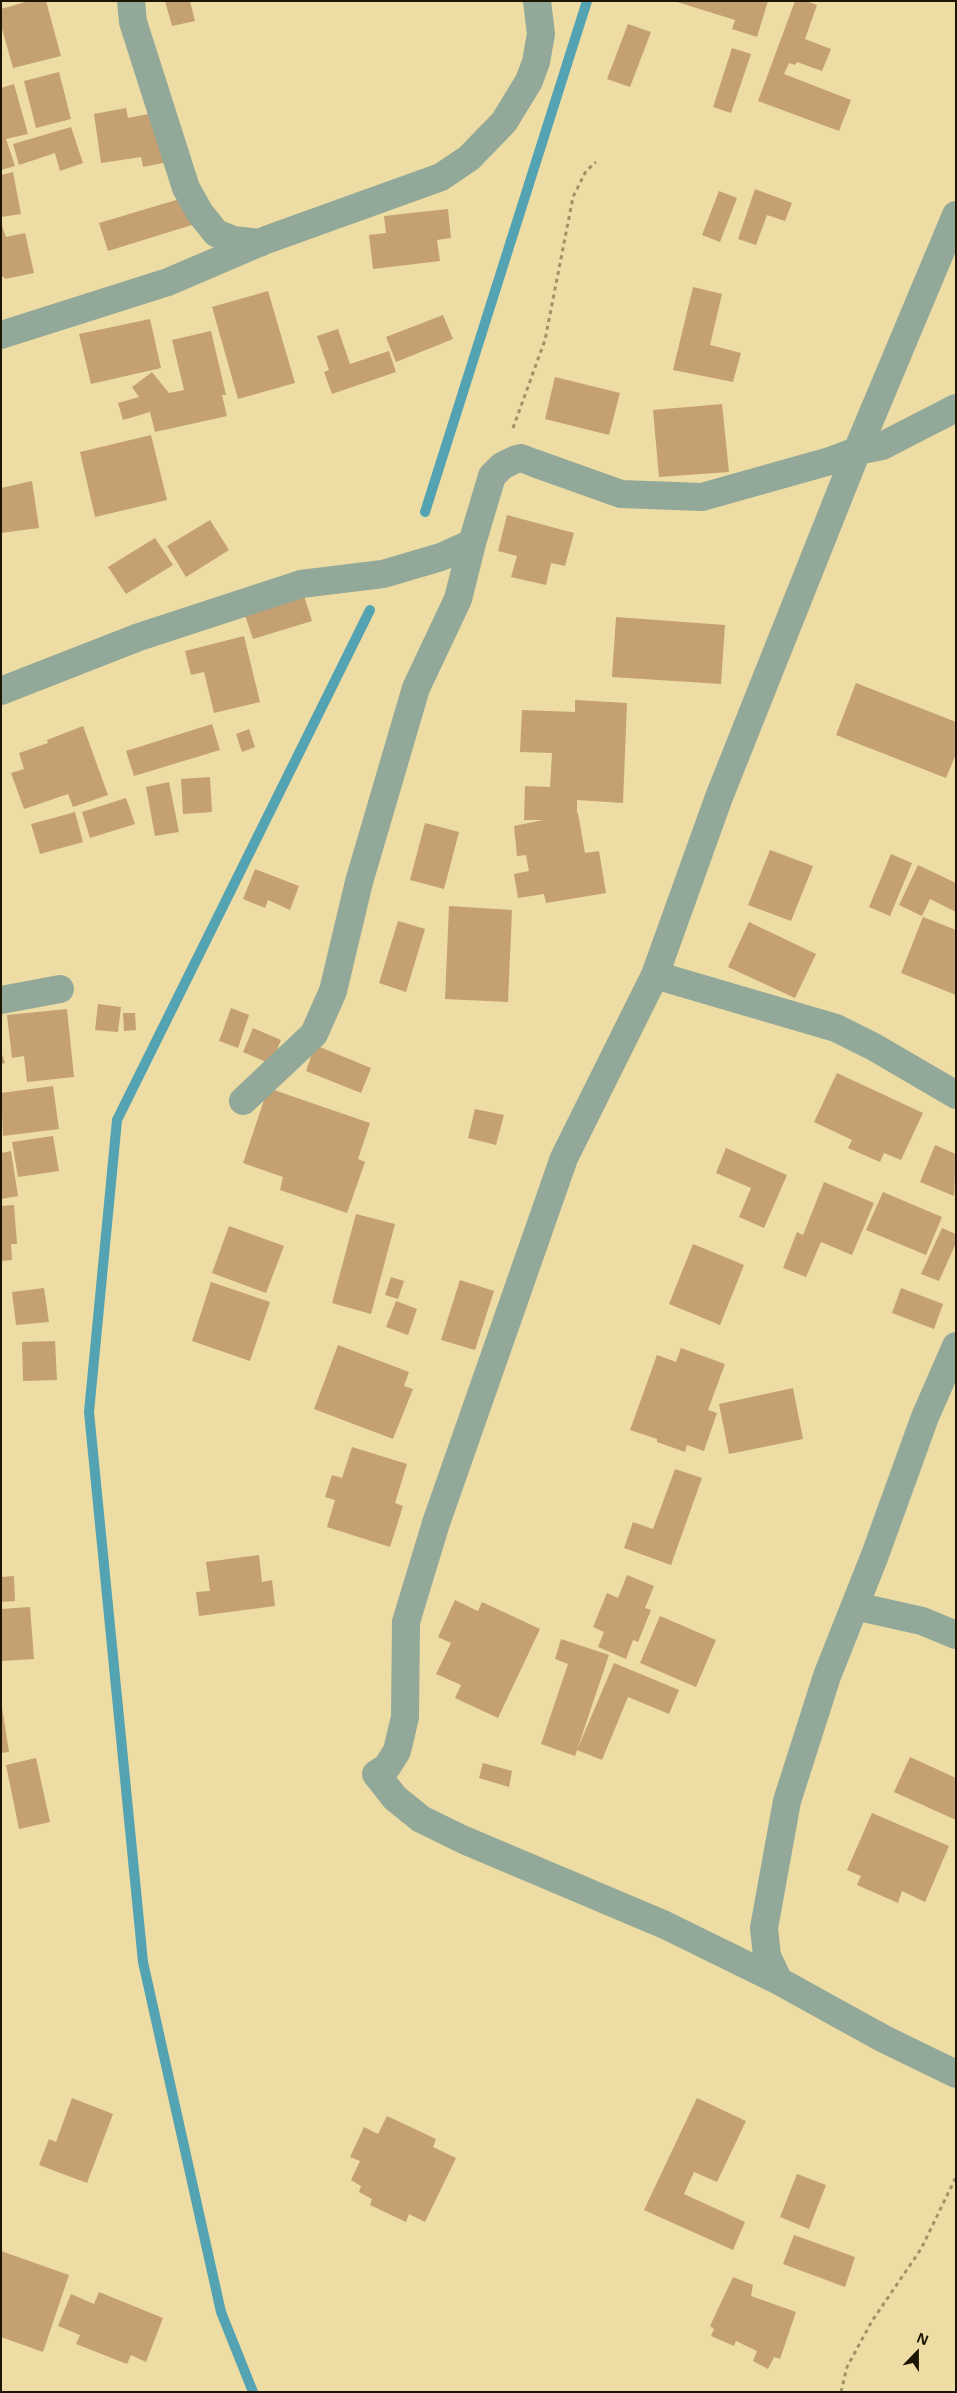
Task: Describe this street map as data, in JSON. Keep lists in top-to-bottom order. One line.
{"north":"top"}
